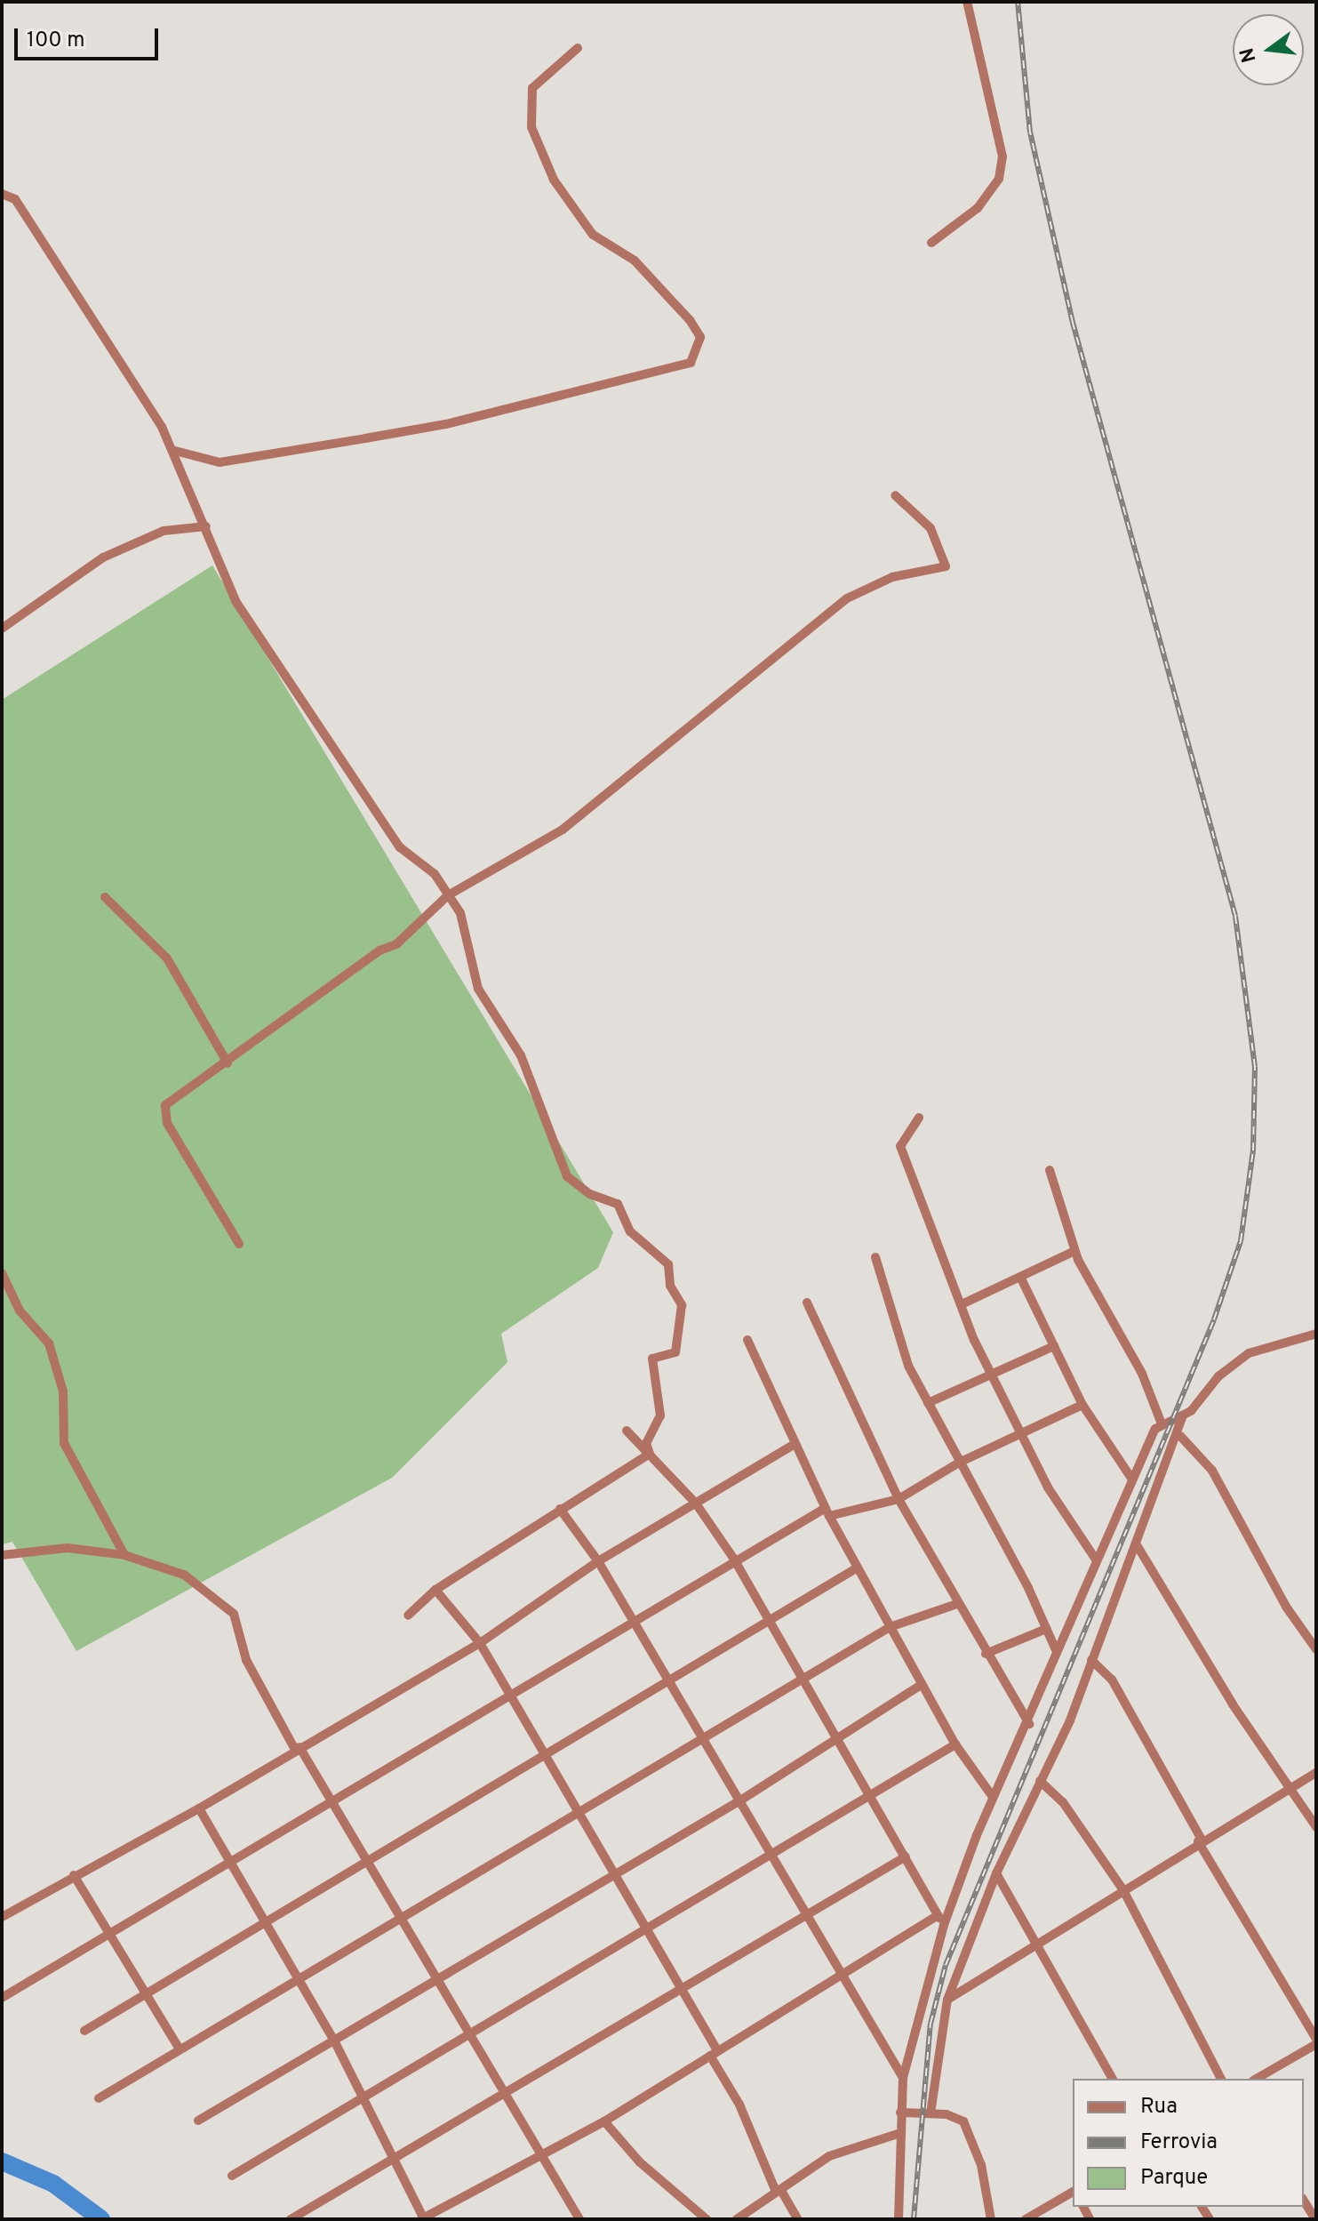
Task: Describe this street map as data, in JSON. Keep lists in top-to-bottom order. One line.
{"legend":["Rua","Ferrovia","Parque"],"scale_bar":"100 m","north":"left"}
